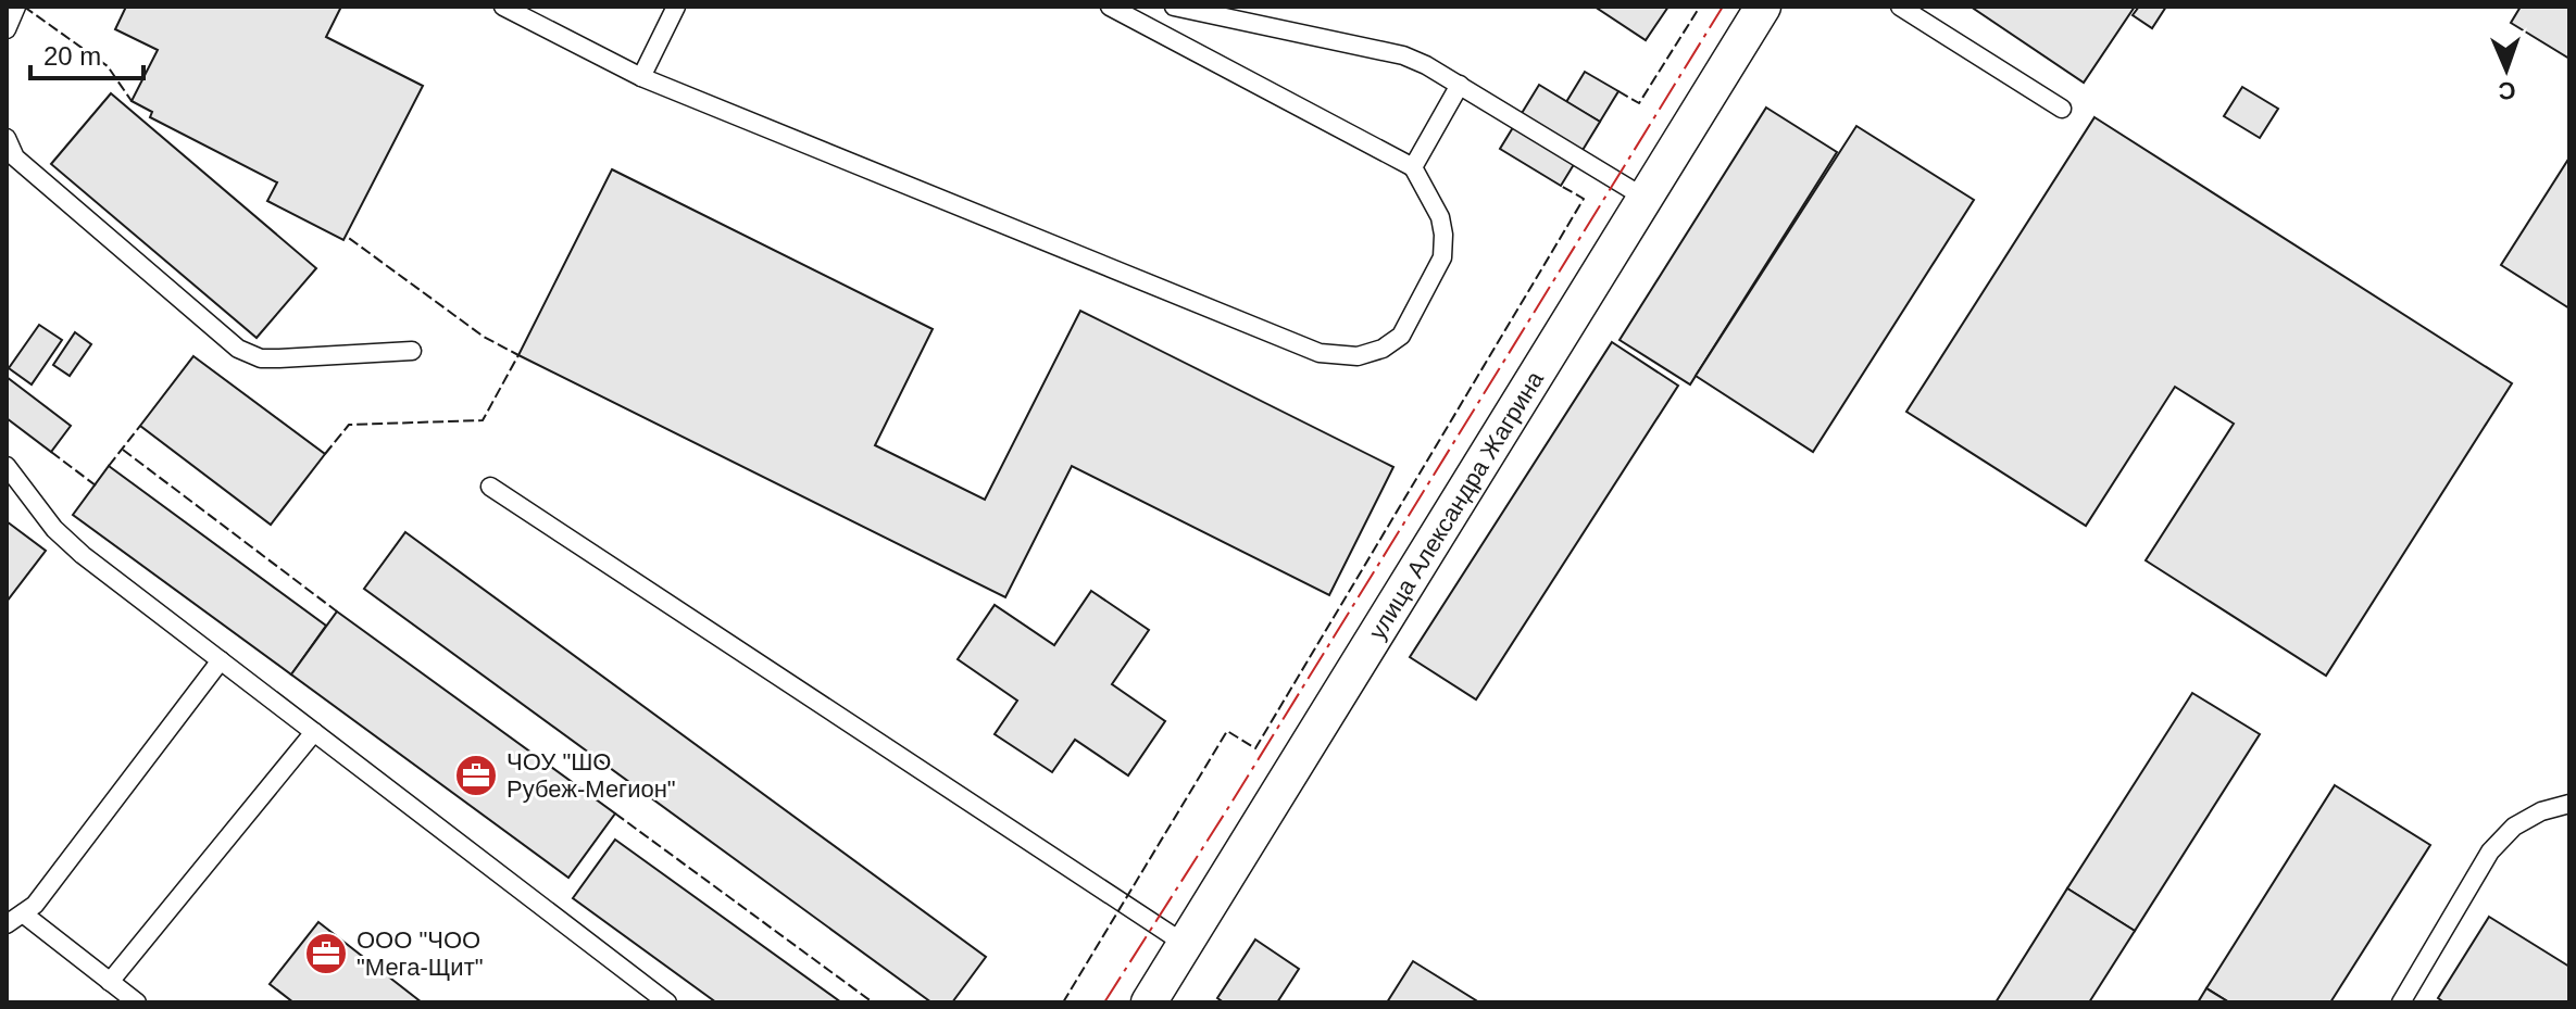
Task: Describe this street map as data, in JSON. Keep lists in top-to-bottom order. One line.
{"streets":{"street":["улица Александра Жагрина"]},"places":{"office":["ЧОУ \"ШО Рубеж-Мегион\"","ООО \"ЧОО \"Мега-Щит\""]},"scale_bar":"20 m","north":"bottom"}
